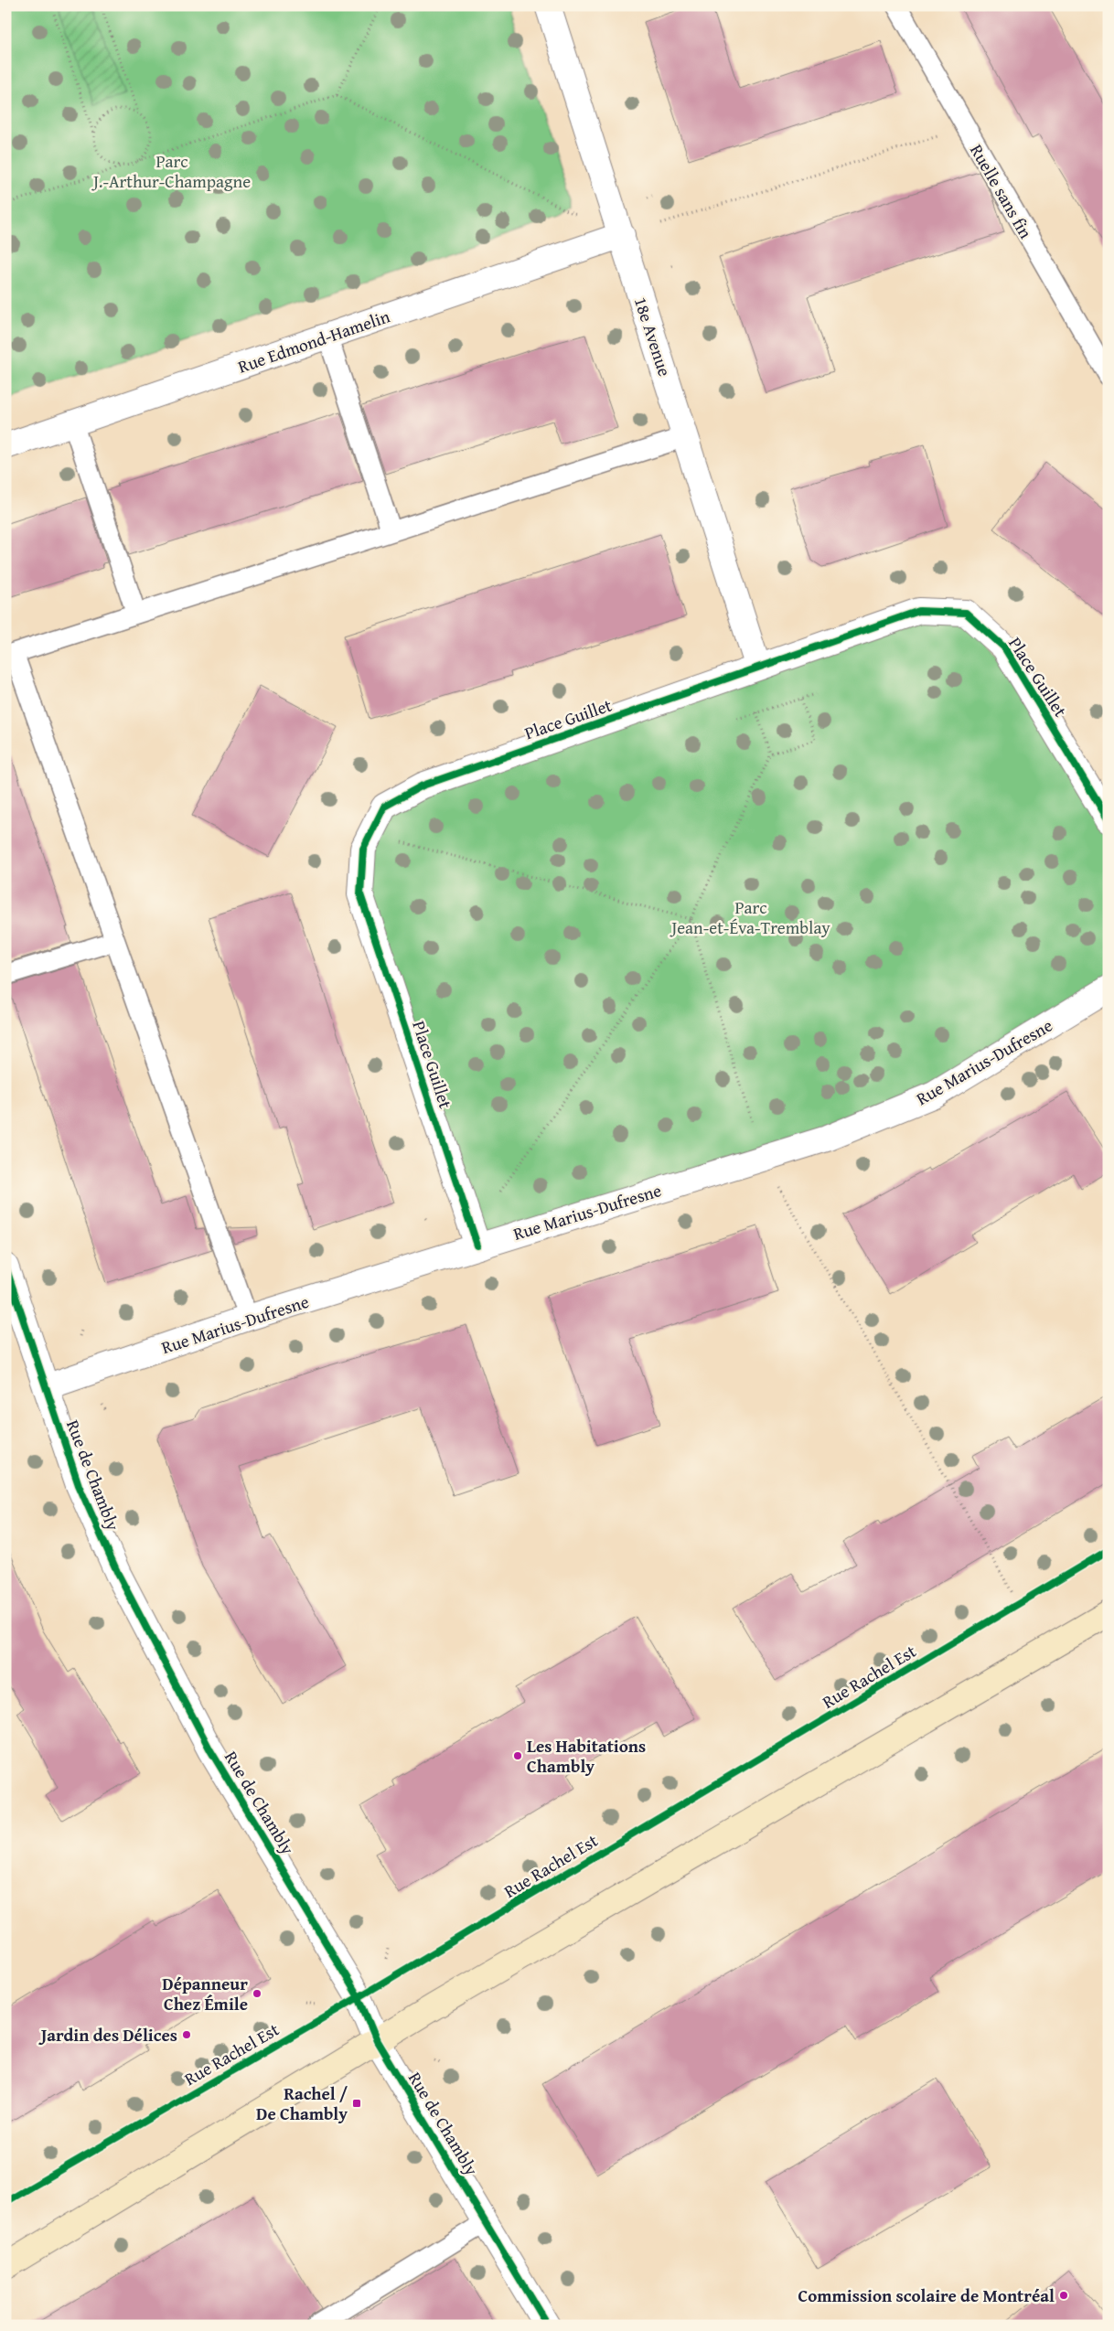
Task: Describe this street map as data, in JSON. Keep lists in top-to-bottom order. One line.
{"streets":{"street":["18e Avenue","Rue Edmond-Hamelin","Place Guillet","Rue Marius-Dufresne","Rue de Chambly"],"lane":["Ruelle sans fin"],"cycle path":["Rue Rachel Est"]},"crossings":[["18e Avenue","Rue Edmond-Hamelin"],["18e Avenue","Place Guillet"],["Place Guillet","Rue Marius-Dufresne"],["Rue Marius-Dufresne","Rue de Chambly"]],"parks":["Parc J.-Arthur-Champagne","Parc Jean-et-Éva-Tremblay"],"places":{"other":["Les Habitations Chambly","Dépanneur Chez Émile","Jardin des Délices","Commission scolaire de Montréal"],"transit":["Rachel / De Chambly"]}}
